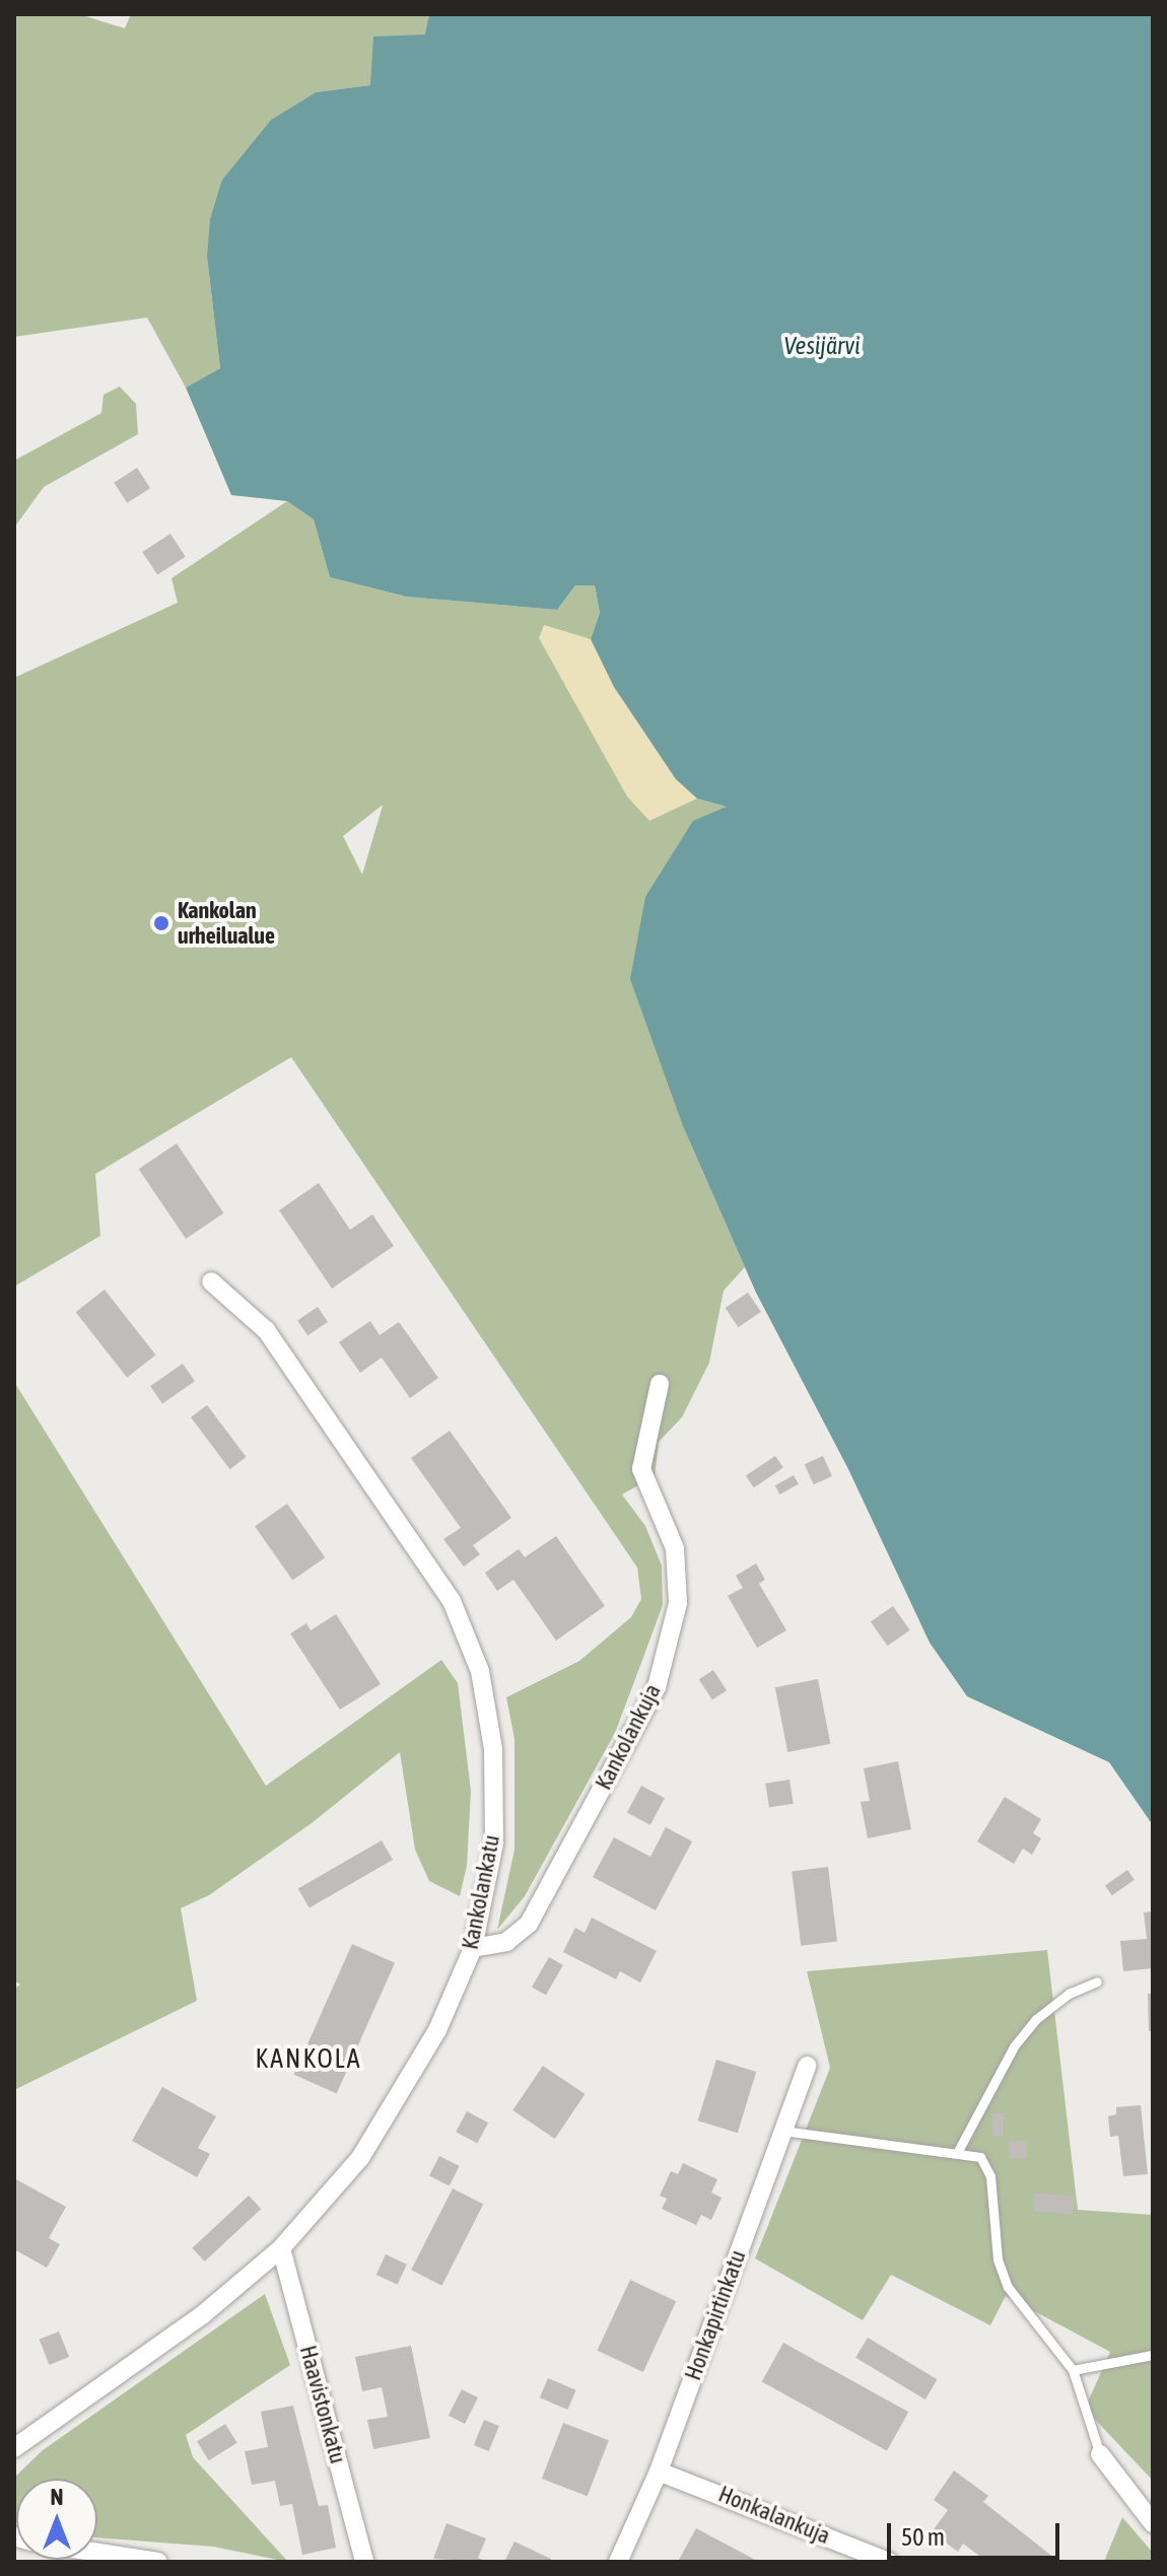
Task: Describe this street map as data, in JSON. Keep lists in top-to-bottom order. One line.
{"streets":{"street":["Kankolankuja","Kankolankatu","Honkapirtinkatu","Haavistonkatu","Honkalankuja"]},"crossings":[["Kankolankuja","Kankolankatu"],["Kankolankatu","Haavistonkatu"],["Honkapirtinkatu","Honkalankuja"]],"districts":["KANKOLA"],"water":["Vesijärvi"],"places":["Kankolan urheilualue"],"scale_bar":"50 m","north":"top"}
